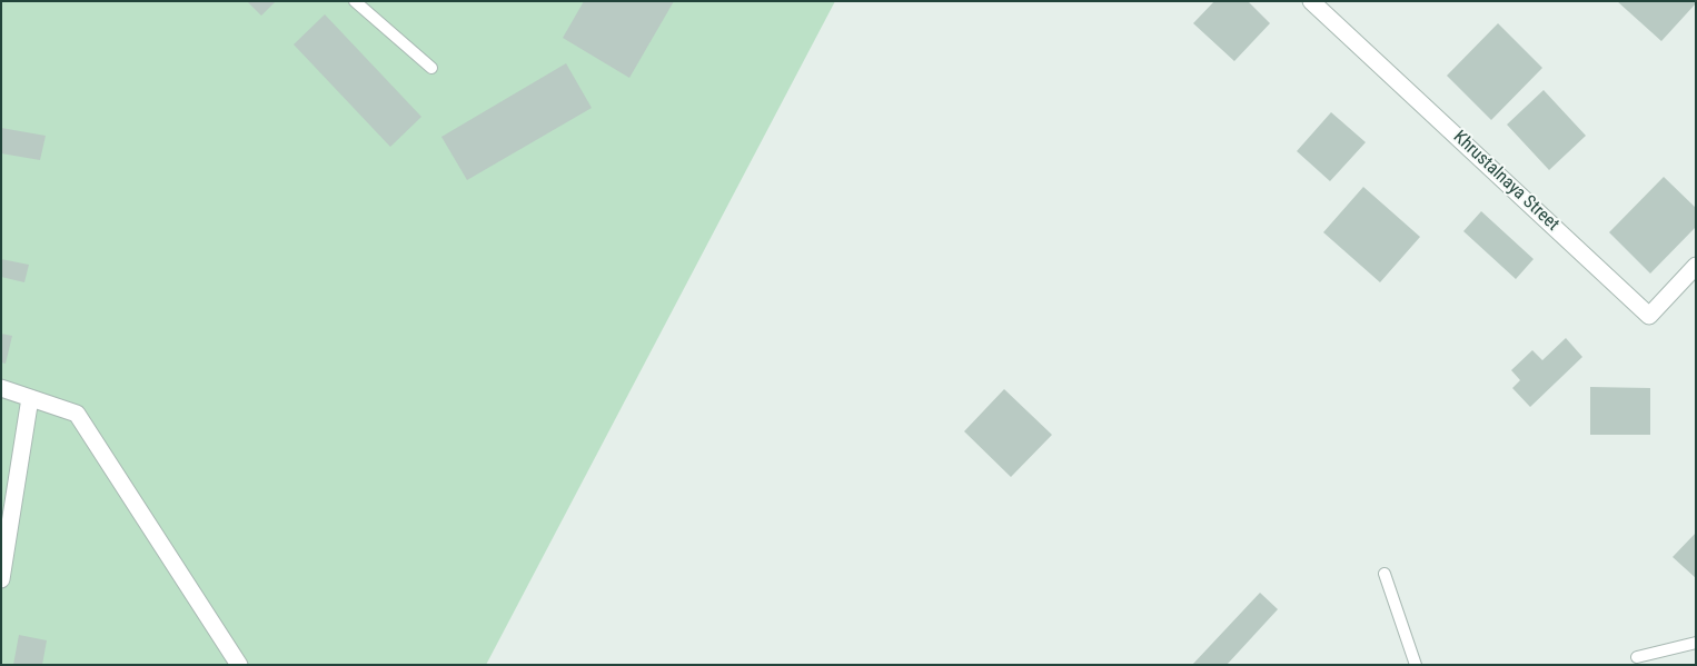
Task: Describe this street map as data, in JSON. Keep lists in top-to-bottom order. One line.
{"streets":{"street":["Khrustalnaya Street"]}}
